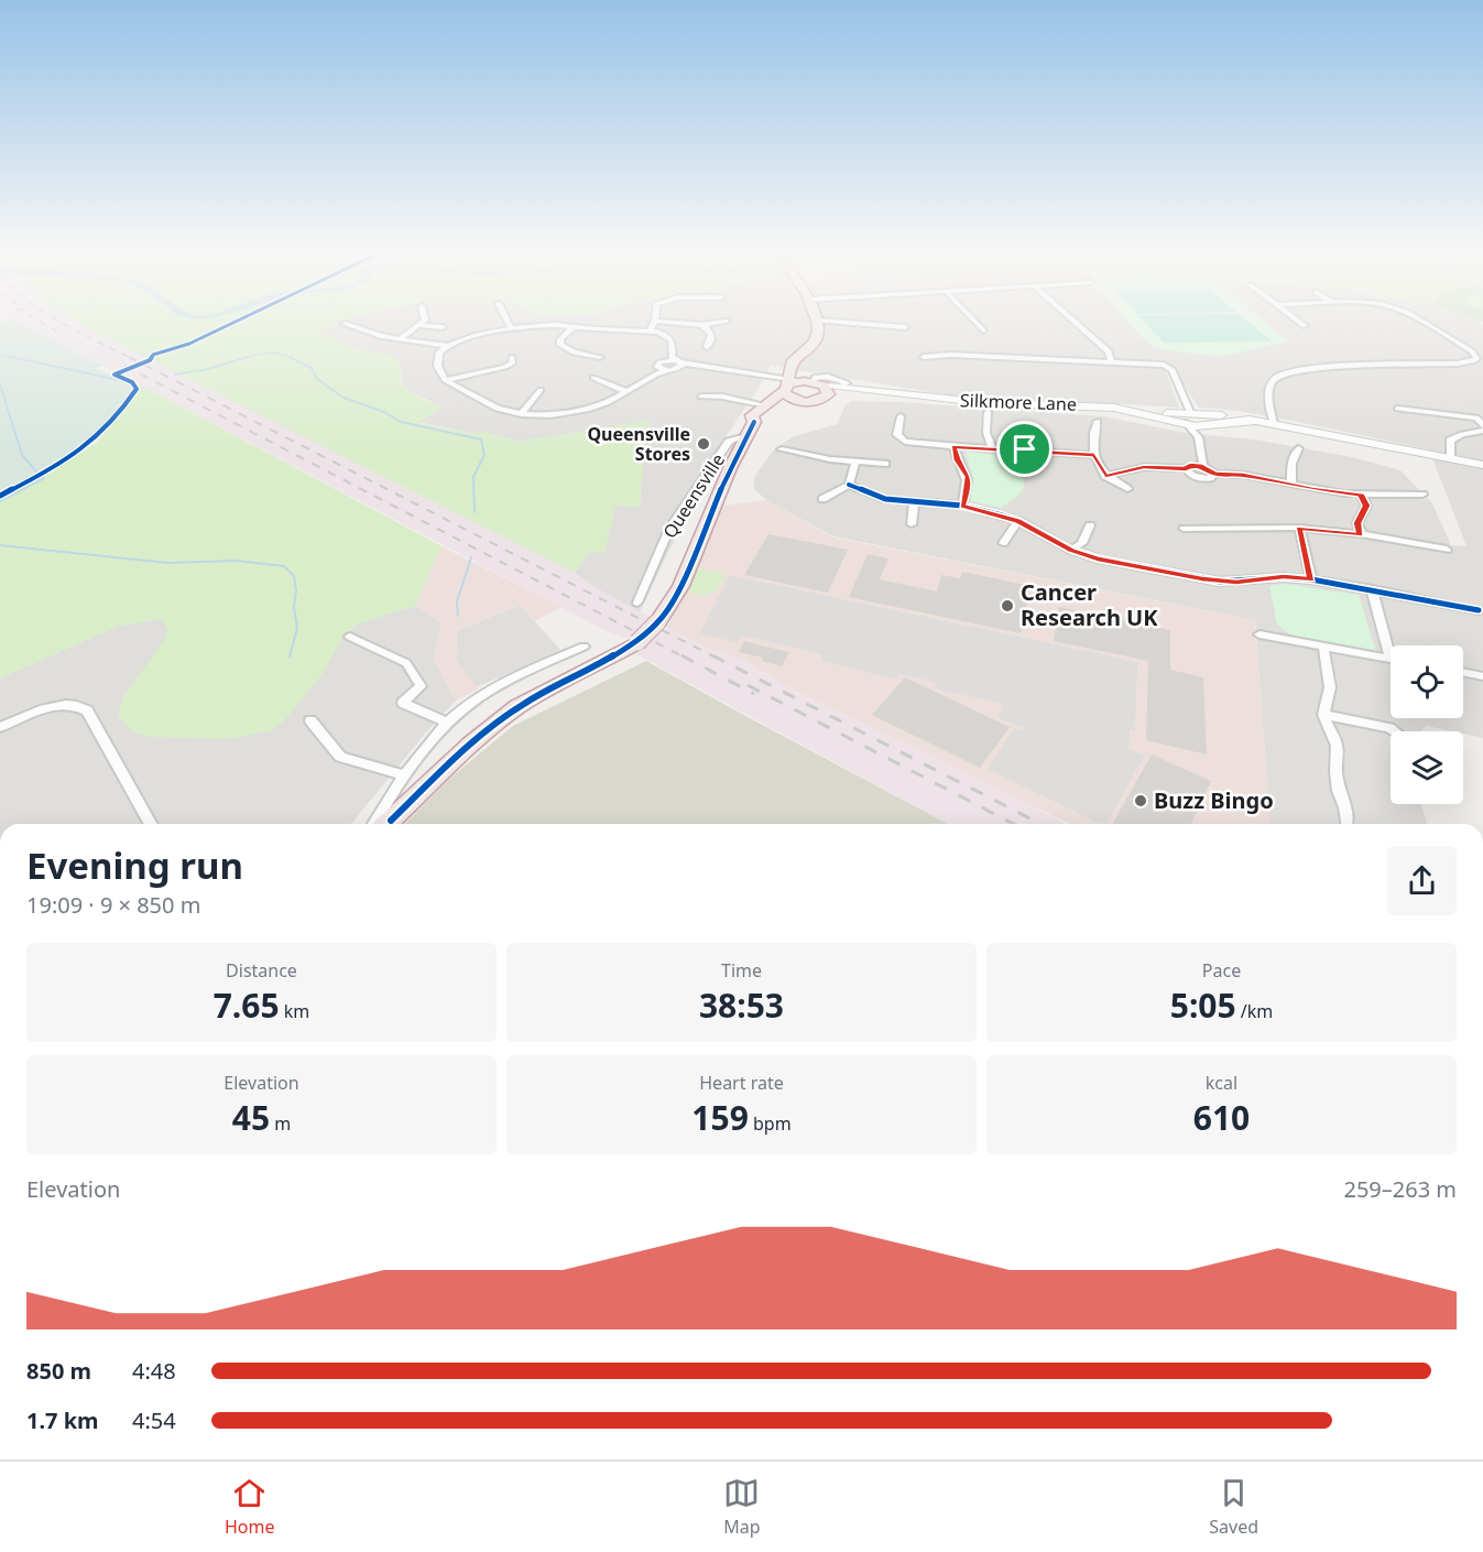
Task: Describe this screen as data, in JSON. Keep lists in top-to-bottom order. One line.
{"streets":{"street":["Silkmore Lane","Queensville"]},"places":["Queensville Stores","Cancer Research UK","Buzz Bingo"],"page":{"heading":["Evening run","19:09 · 9 × 850 m"],"stats":[["Distance","7.65 km"],["Time","38:53"],["Pace","5:05 /km"],["Elevation","45 m"],["Heart rate","159 bpm"],["kcal","610"]],"chart":["Elevation","259–263 m"],"list":[{"name":"850 m","note":"4:48"},{"name":"1.7 km","note":"4:54"}],"tabs":["Home","Map","Saved"]}}
